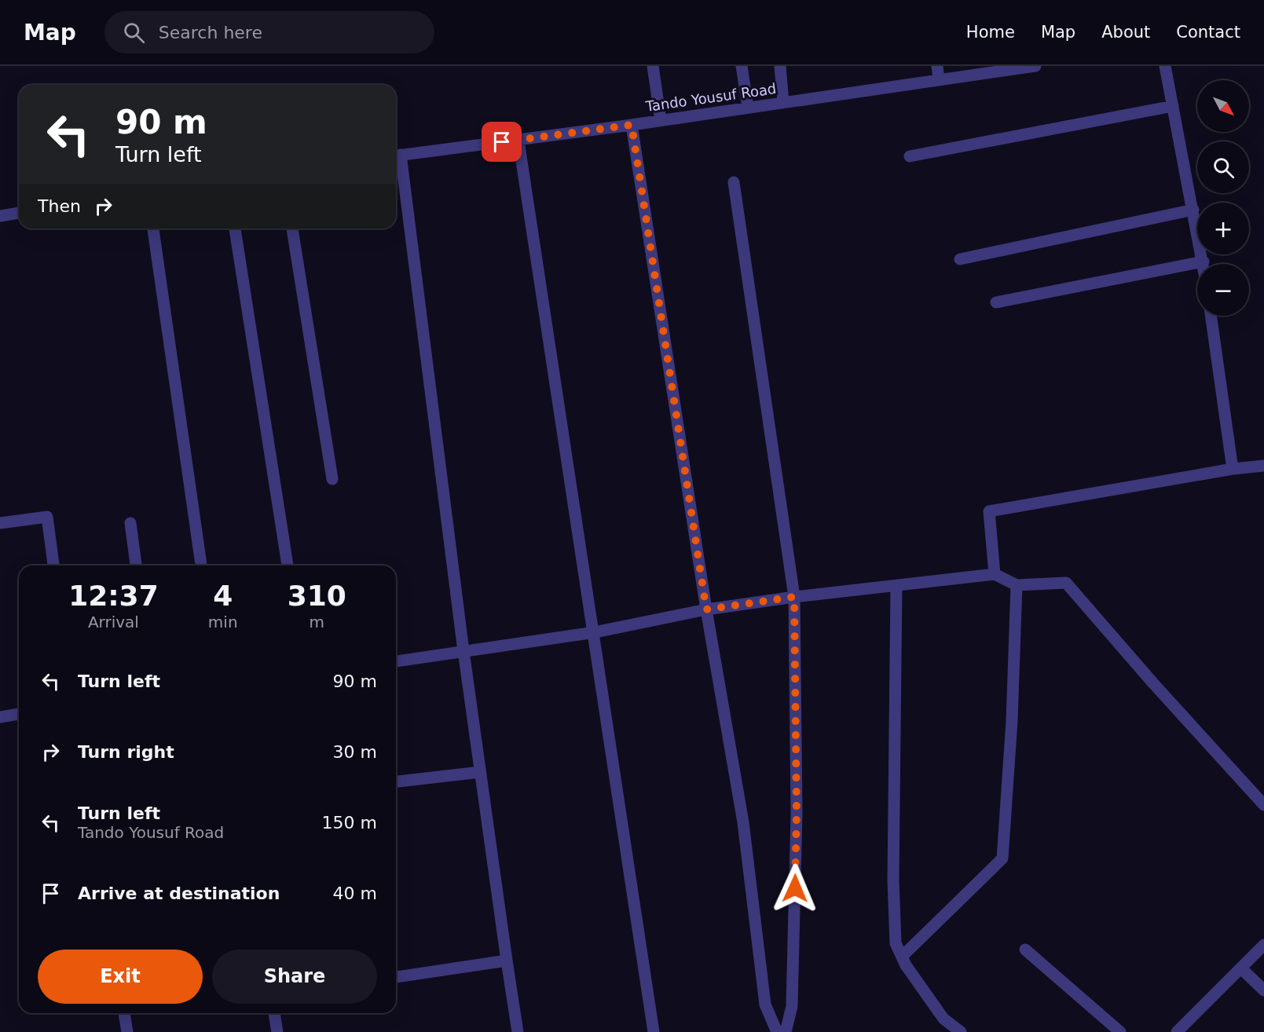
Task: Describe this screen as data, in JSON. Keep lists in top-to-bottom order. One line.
{"streets":{"street":["Tando Yousuf Road"]},"north":"bottom right","page":{"header":"Map","search":"Search here","nav":["Home","Map","About","Contact"],"map_buttons":["+","−"],"turn":["90 m","Turn left"],"then":"Then","eta":["12:37","Arrival","4","min","310","m"],"list":[{"name":"Turn left","value":"90 m"},{"name":"Turn right","value":"30 m"},{"name":"Turn left","note":"Tando Yousuf Road","value":"150 m"},{"name":"Arrive at destination","value":"40 m"}],"buttons":["Exit","Share"]}}
